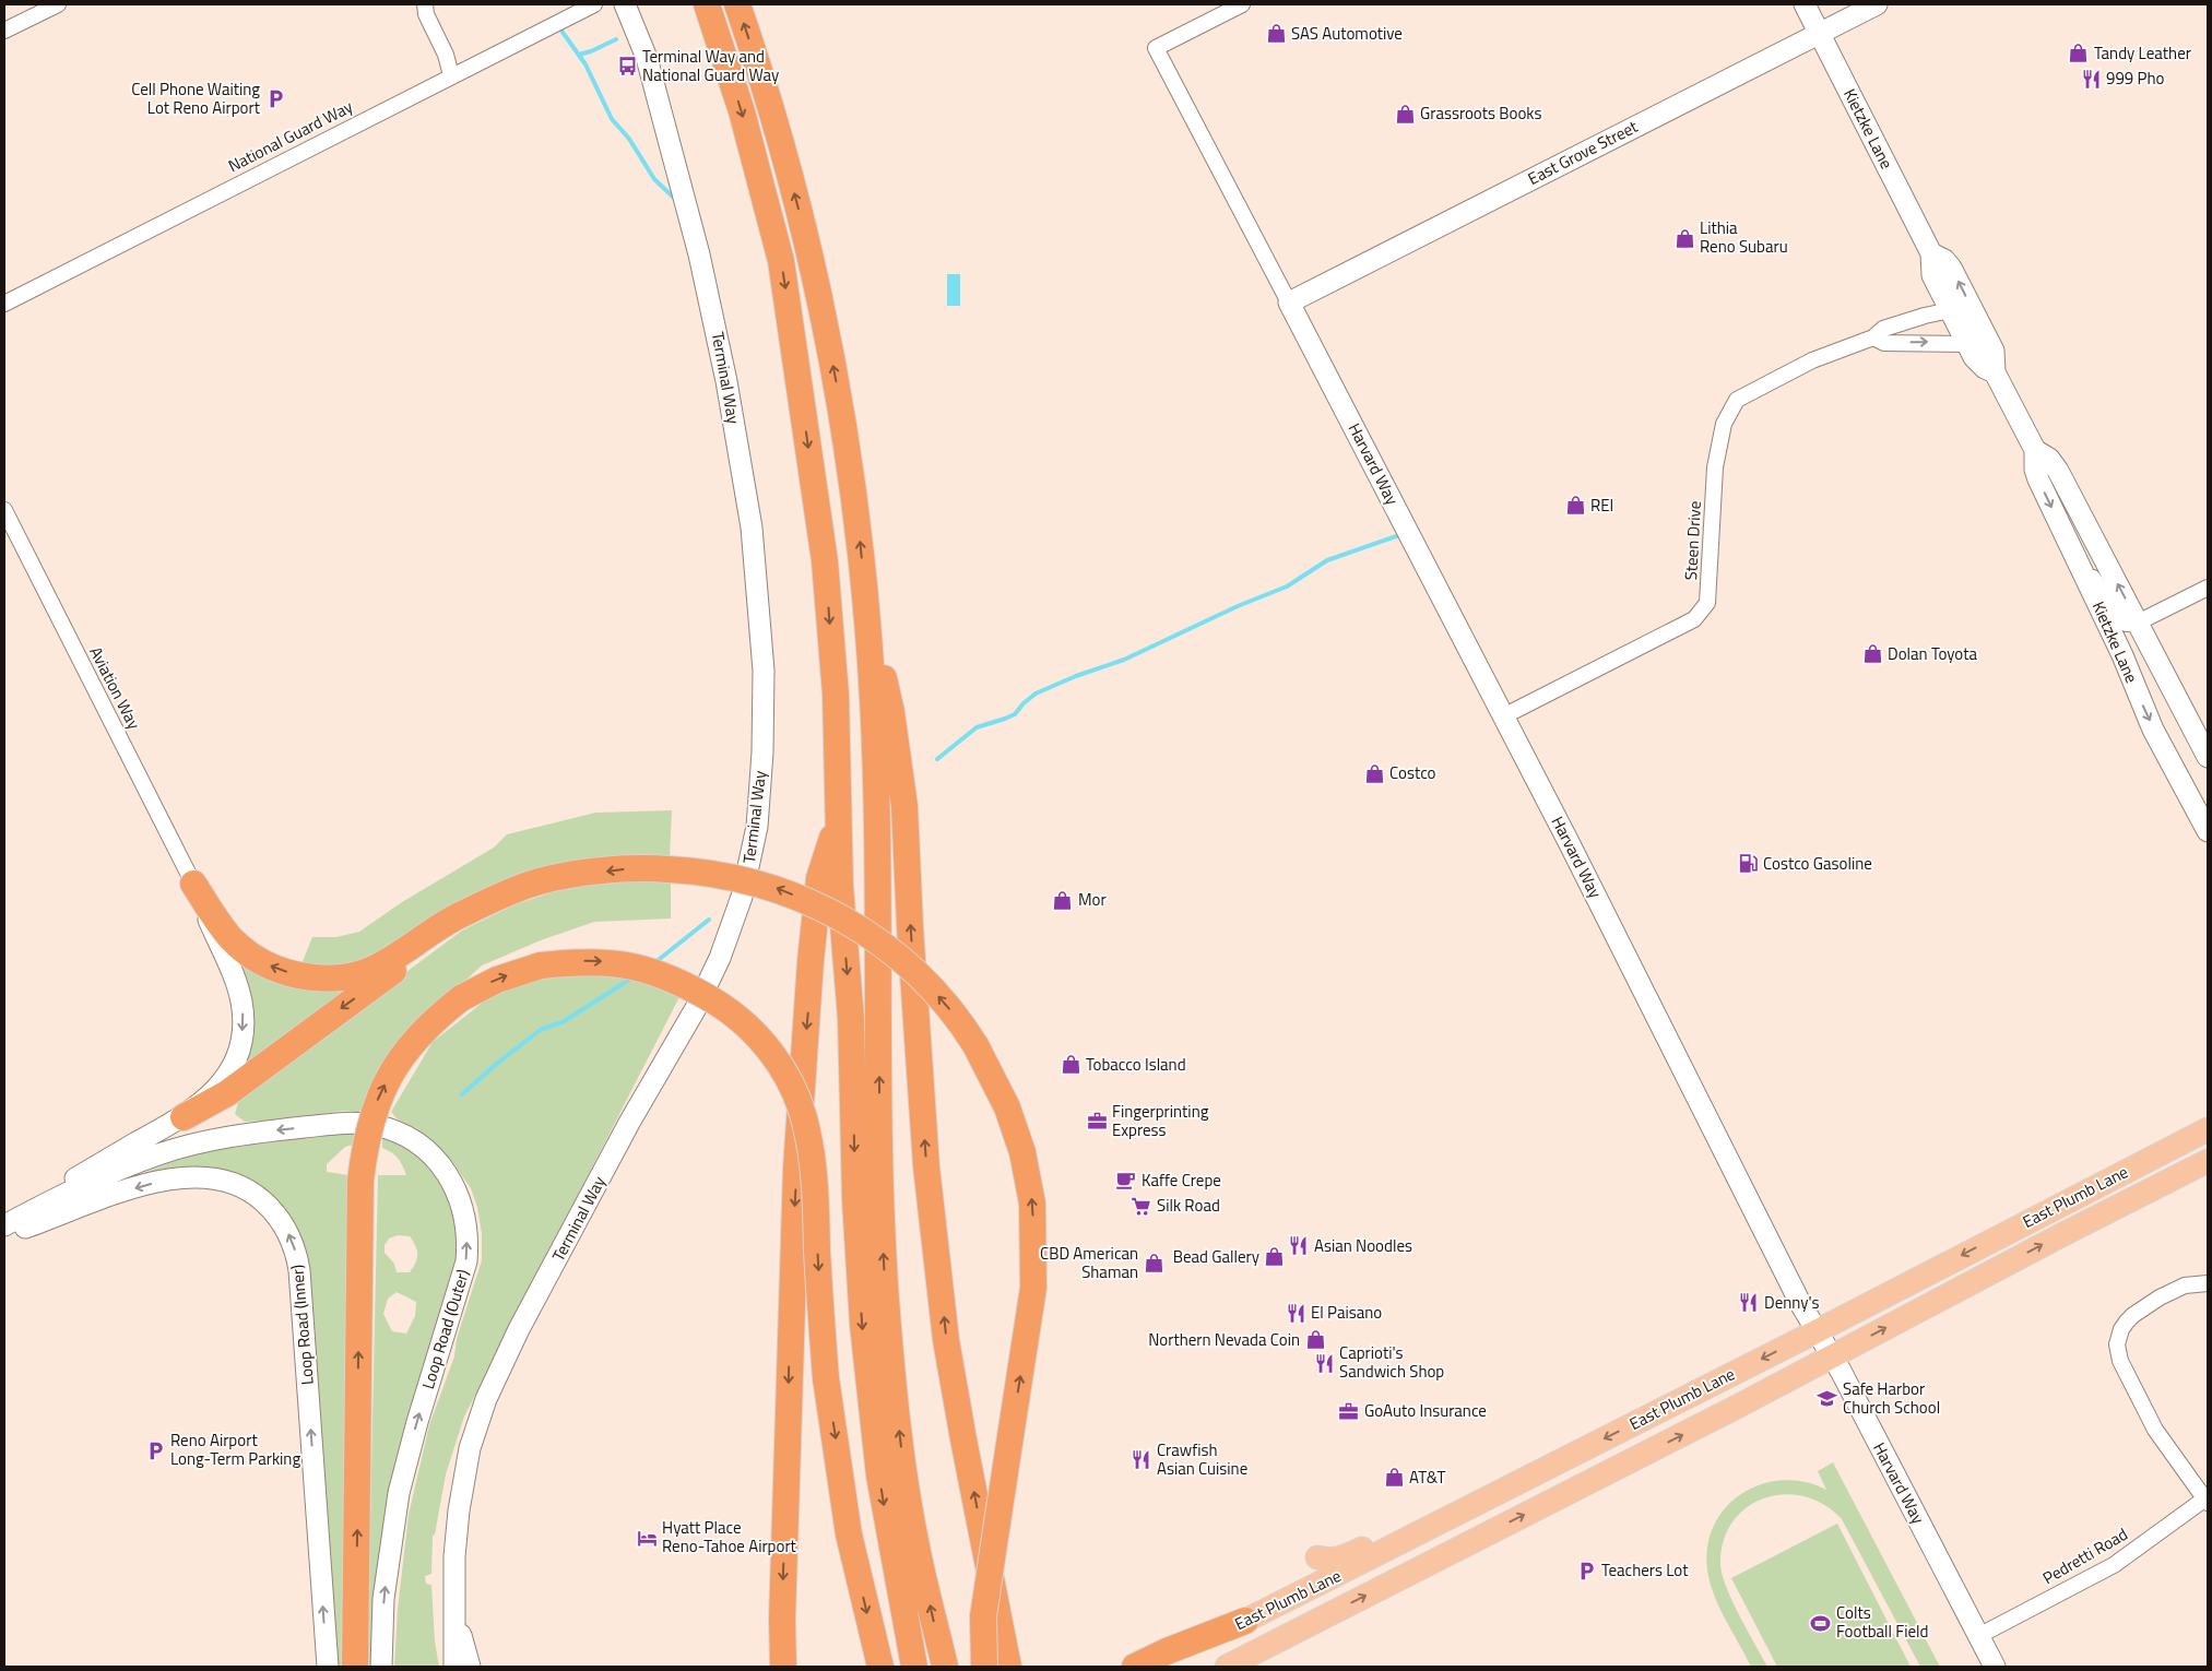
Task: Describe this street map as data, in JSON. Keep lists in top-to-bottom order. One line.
{"streets":{"main road":["East Plumb Lane"],"street":["Kietzke Lane","National Guard Way","East Grove Street","Terminal Way","Harvard Way","Steen Drive","Aviation Way","Loop Road (Inner)","Loop Road (Outer)","Pedretti Road"]},"crossings":[["Kietzke Lane","East Grove Street"],["Kietzke Lane","Steen Drive"],["East Grove Street","Harvard Way"],["Harvard Way","Steen Drive"],["Harvard Way","East Plumb Lane"],["Harvard Way","Pedretti Road"],["Loop Road (Inner)","Loop Road (Outer)"]],"places":{"shop":["SAS Automotive","Tandy Leather","Grassroots Books","Lithia Reno Subaru","REI","Dolan Toyota","Costco","Mor","Tobacco Island","Bead Gallery","CBD American Shaman","Northern Nevada Coin","AT&T"],"bus stop":["Terminal Way and National Guard Way"],"restaurant":["999 Pho","Asian Noodles","Denny's","El Paisano","Caprioti's Sandwich Shop","Crawfish Asian Cuisine"],"parking":["Cell Phone Waiting Lot Reno Airport","Reno Airport Long-Term Parking","Teachers Lot"],"fuel station":["Costco Gasoline"],"office":["Fingerprinting Express","GoAuto Insurance"],"cafe":["Kaffe Crepe"],"supermarket":["Silk Road"],"school or university":["Safe Harbor Church School"],"hotel":["Hyatt Place Reno-Tahoe Airport"],"sports":["Colts Football Field"]}}
